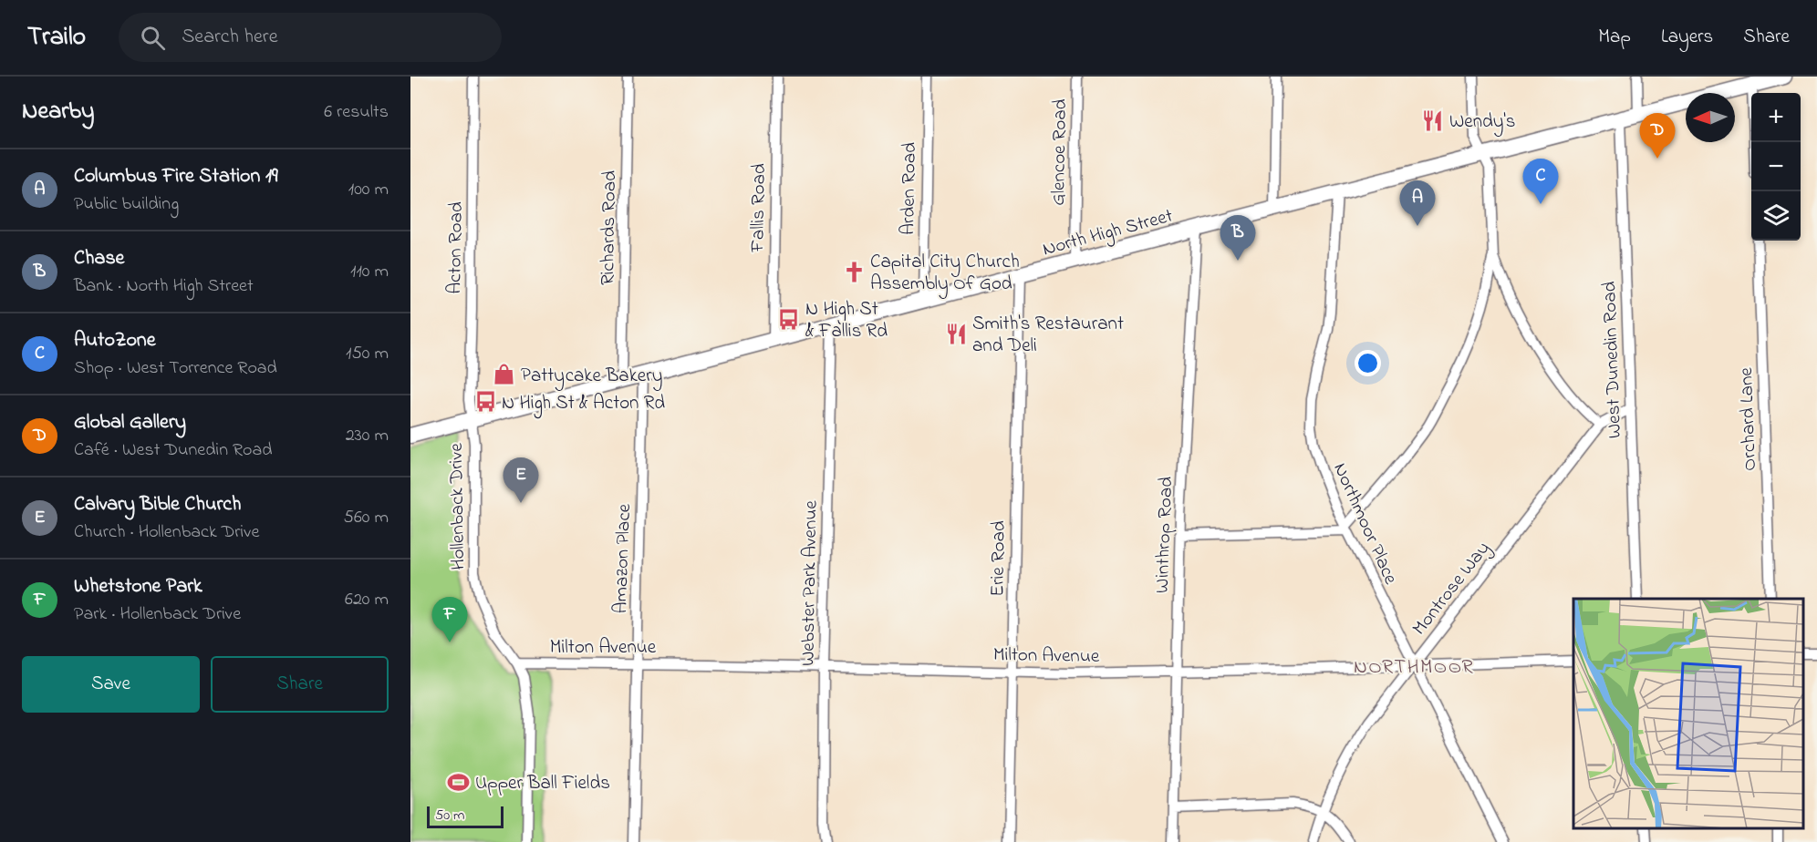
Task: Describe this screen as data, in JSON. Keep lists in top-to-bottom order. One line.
{"streets":{"main road":["North High Street"],"street":["Glencoe Road","Arden Road","Fallis Road","Richards Road","Acton Road","West Dunedin Road","Orchard Lane","Hollenback Drive","Northmoor Place","Winthrop Road","Amazon Place","Erie Road","Webster Park Avenue","Montrose Way","Milton Avenue"]},"crossings":[["Glencoe Road","North High Street"],["Arden Road","North High Street"],["Fallis Road","North High Street"],["Richards Road","North High Street"],["North High Street","Acton Road"],["North High Street","West Dunedin Road"],["North High Street","Hollenback Drive"],["North High Street","Northmoor Place"],["North High Street","Winthrop Road"],["North High Street","Amazon Place"],["North High Street","Erie Road"],["North High Street","Webster Park Avenue"],["Acton Road","Hollenback Drive"],["West Dunedin Road","Montrose Way"],["Hollenback Drive","Milton Avenue"],["Northmoor Place","Montrose Way"],["Northmoor Place","Milton Avenue"],["Winthrop Road","Milton Avenue"],["Amazon Place","Milton Avenue"],["Erie Road","Milton Avenue"],["Webster Park Avenue","Milton Avenue"],["Montrose Way","Milton Avenue"]],"districts":["NORTHMOOR"],"places":{"restaurant":["Wendy's","Smith's Restaurant and Deli"],"church":["Capital City Church Assembly Of God"],"bus stop":["N High St & Fallis Rd","N High St & Acton Rd"],"shop":["Pattycake Bakery"],"sports":["Upper Ball Fields"]},"scale_bar":"50 m","north":"left","page":{"header":"Trailo","search":"Search here","nav":["Map","Layers","Share"],"heading":["Nearby","6 results"],"map_buttons":["+","−"],"pins":["D","C","A","B","E","F"],"list":[{"mark":"A","name":"Columbus Fire Station 19","note":"Public building","value":"100 m"},{"mark":"B","name":"Chase","note":"Bank · North High Street","value":"110 m"},{"mark":"C","name":"AutoZone","note":"Shop · West Torrence Road","value":"150 m"},{"mark":"D","name":"Global Gallery","note":"Café · West Dunedin Road","value":"230 m"},{"mark":"E","name":"Calvary Bible Church","note":"Church · Hollenback Drive","value":"560 m"},{"mark":"F","name":"Whetstone Park","note":"Park · Hollenback Drive","value":"620 m"}],"buttons":["Save","Share"],"scale":"50 m"}}
